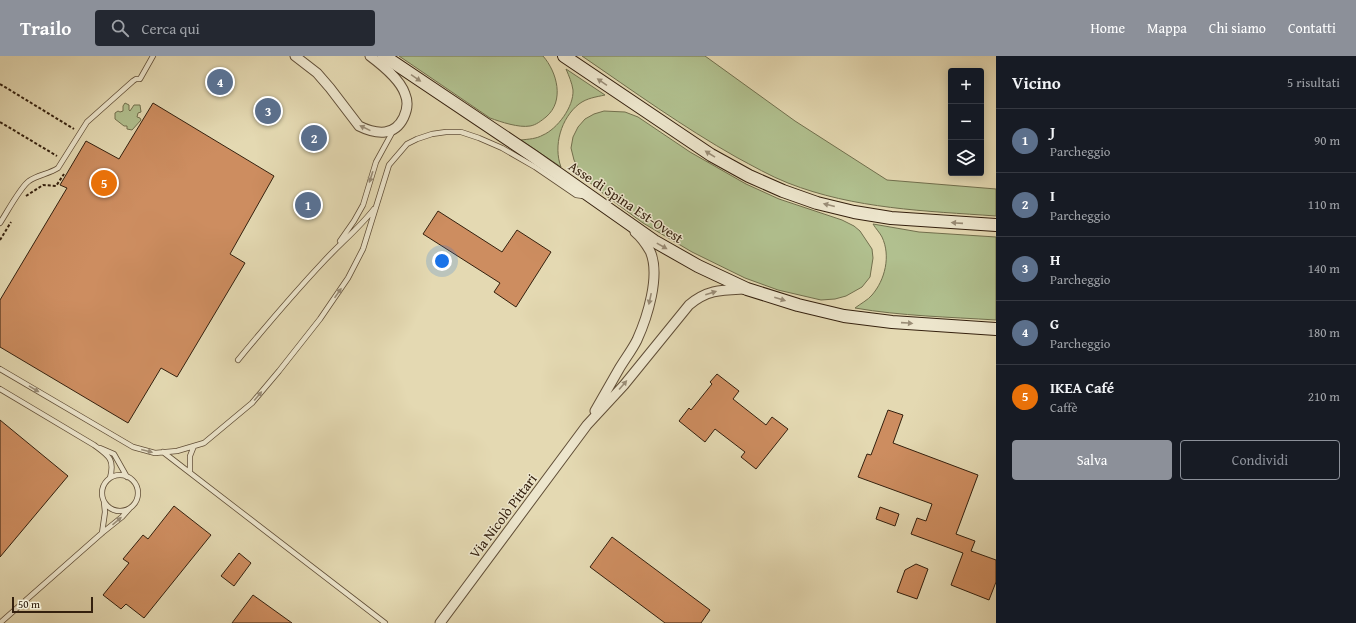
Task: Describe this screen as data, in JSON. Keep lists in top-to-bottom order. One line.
{"streets":{"main road":["Asse di Spina Est-Ovest"],"street":["Via Nicolò Pittari"]},"scale_bar":"50 m","page":{"header":"Trailo","search":"Cerca qui","nav":["Home","Mappa","Chi siamo","Contatti"],"heading":["Vicino","5 risultati"],"pins":["4","3","2","5","1"],"map_buttons":["+","−"],"list":[{"mark":"1","name":"J","note":"Parcheggio","value":"90 m"},{"mark":"2","name":"I","note":"Parcheggio","value":"110 m"},{"mark":"3","name":"H","note":"Parcheggio","value":"140 m"},{"mark":"4","name":"G","note":"Parcheggio","value":"180 m"},{"mark":"5","name":"IKEA Café","note":"Caffè","value":"210 m"}],"buttons":["Salva","Condividi"],"scale":"50 m"}}
